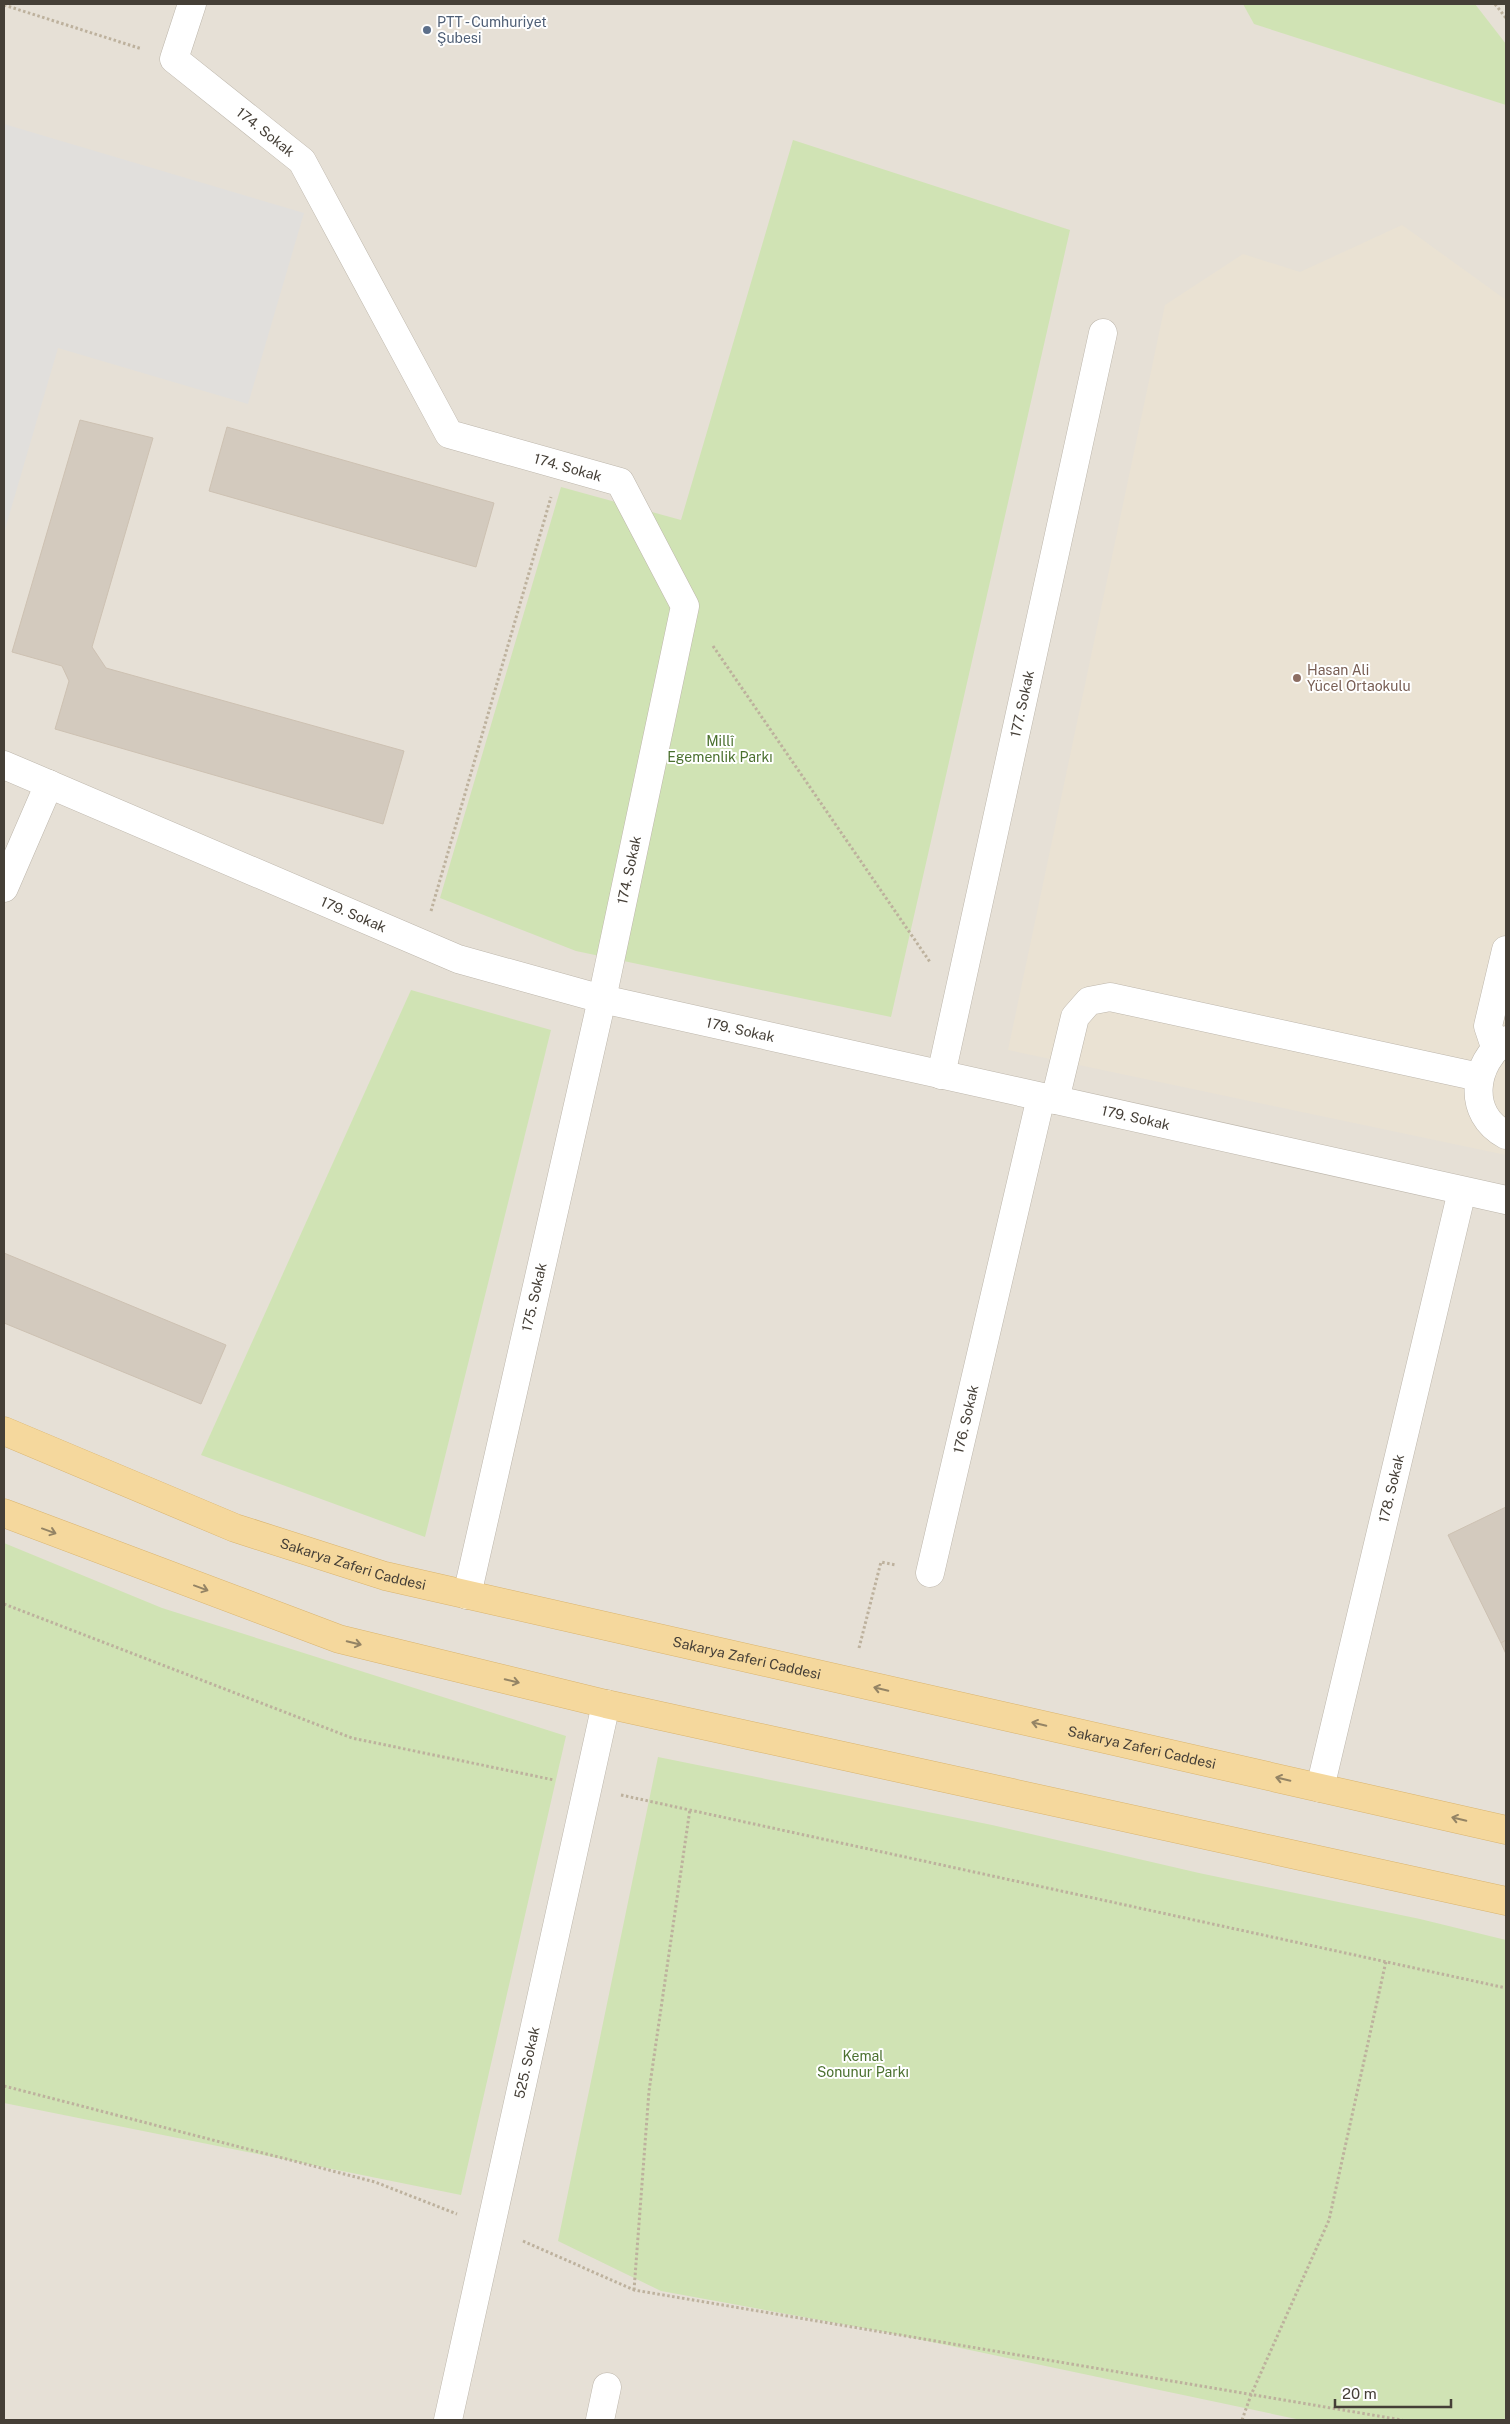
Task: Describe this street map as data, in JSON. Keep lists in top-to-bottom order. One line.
{"streets":{"main road":["Sakarya Zaferi Caddesi"],"street":["174. Sokak","177. Sokak","179. Sokak","175. Sokak","176. Sokak","178. Sokak","525. Sokak"]},"crossings":[["174. Sokak","179. Sokak"],["174. Sokak","175. Sokak"],["177. Sokak","179. Sokak"],["179. Sokak","175. Sokak"],["179. Sokak","176. Sokak"],["179. Sokak","178. Sokak"],["175. Sokak","Sakarya Zaferi Caddesi"],["178. Sokak","Sakarya Zaferi Caddesi"]],"parks":["Millî Egemenlik Parkı","Kemal Sonunur Parkı"],"places":["PTT - Cumhuriyet Şubesi","Hasan Ali Yücel Ortaokulu"],"scale_bar":"20 m"}
